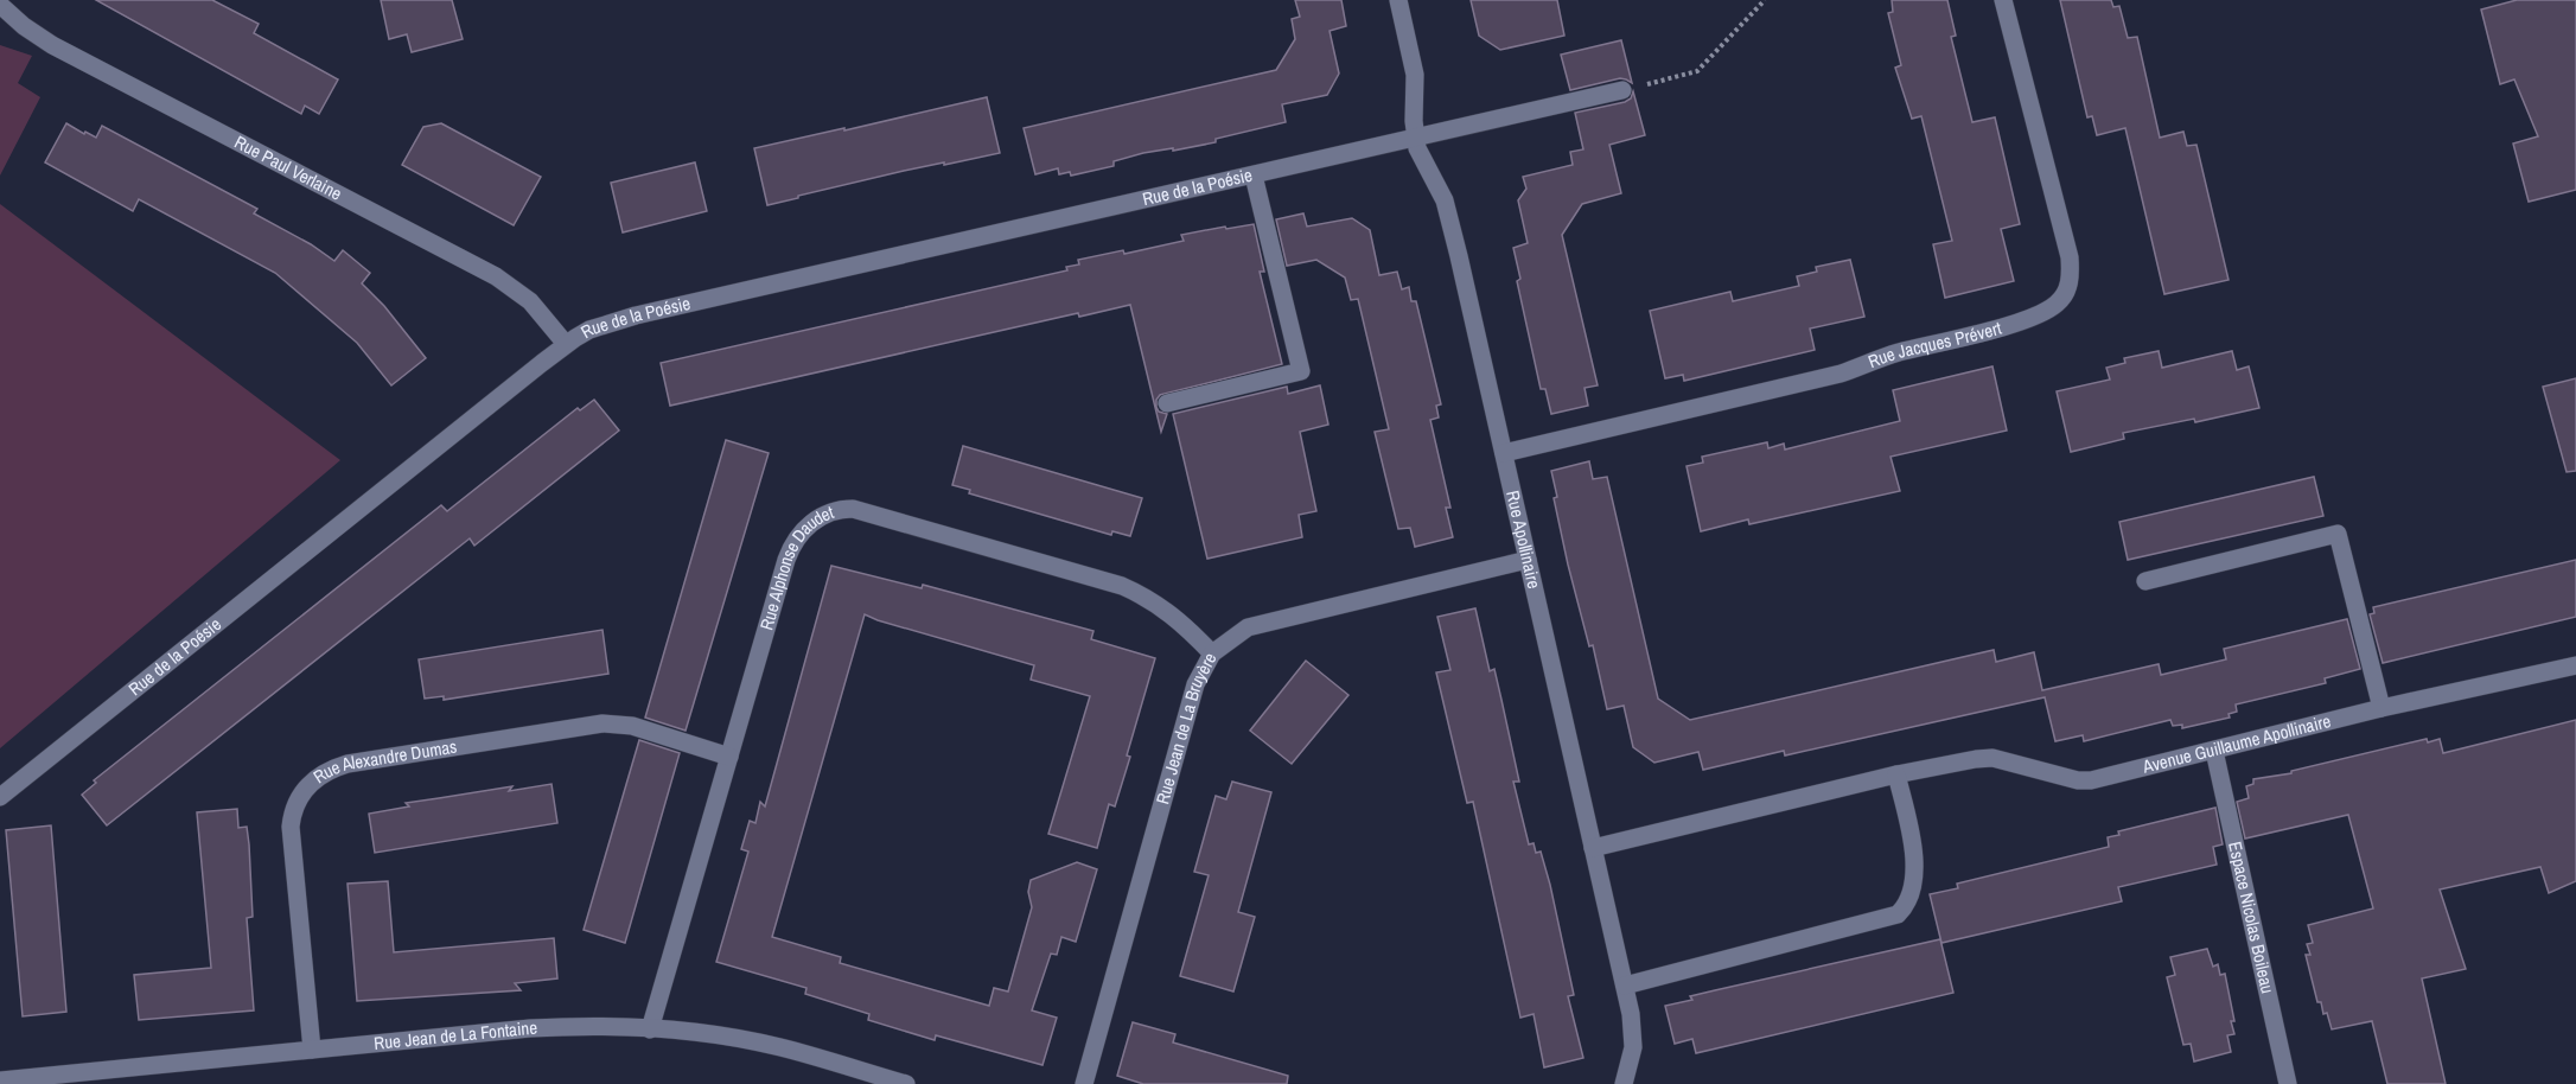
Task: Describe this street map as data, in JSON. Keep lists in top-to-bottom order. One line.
{"streets":{"street":["Rue Paul Verlaine","Rue de la Poésie","Rue Jacques Prévert","Rue Apollinaire","Rue Alphonse Daudet","Rue Jean de La Bruyère","Avenue Guillaume Apollinaire","Rue Alexandre Dumas","Espace Nicolas Boileau","Rue Jean de La Fontaine"]},"crossings":[["Rue Paul Verlaine","Rue de la Poésie"],["Rue de la Poésie","Rue Apollinaire"],["Rue Jacques Prévert","Rue Apollinaire"],["Rue Apollinaire","Rue Jean de La Bruyère"],["Rue Apollinaire","Avenue Guillaume Apollinaire"],["Rue Alphonse Daudet","Rue Jean de La Bruyère"],["Rue Alphonse Daudet","Rue Alexandre Dumas"],["Rue Alphonse Daudet","Rue Jean de La Fontaine"],["Avenue Guillaume Apollinaire","Espace Nicolas Boileau"],["Rue Alexandre Dumas","Rue Jean de La Fontaine"]]}
